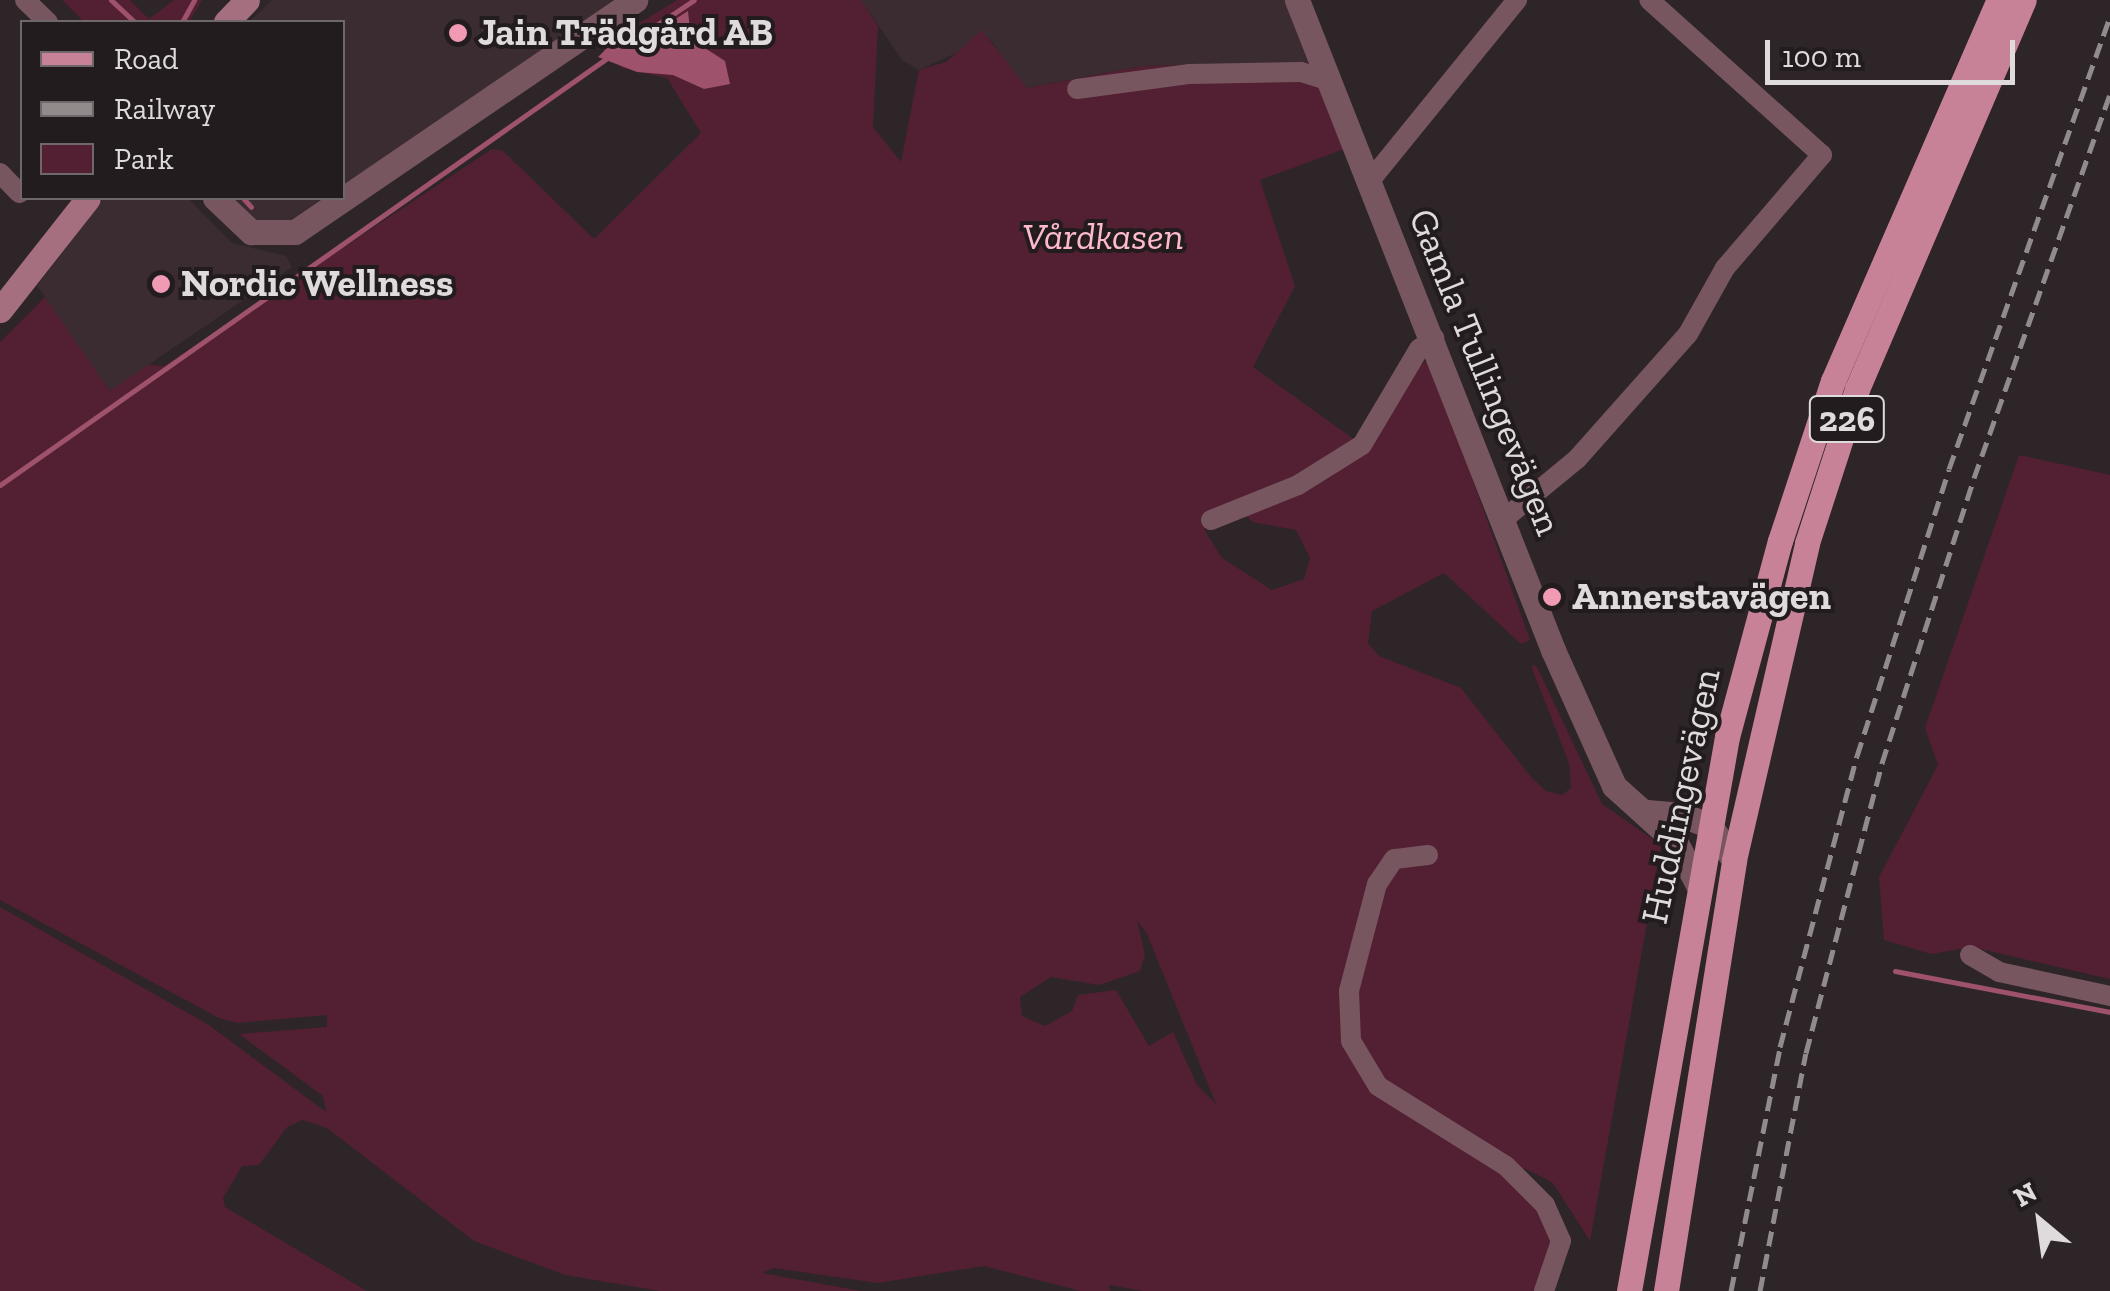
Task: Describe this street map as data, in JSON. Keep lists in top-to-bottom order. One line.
{"streets":{"main road":["226","Huddingevägen"],"street":["Gamla Tullingevägen"]},"crossings":[["Gamla Tullingevägen","Huddingevägen"]],"parks":["Vårdkasen"],"places":["Jain Trädgård AB","Nordic Wellness","Annerstavägen"],"legend":["Road","Railway","Park"],"scale_bar":"100 m","north":"top left"}
